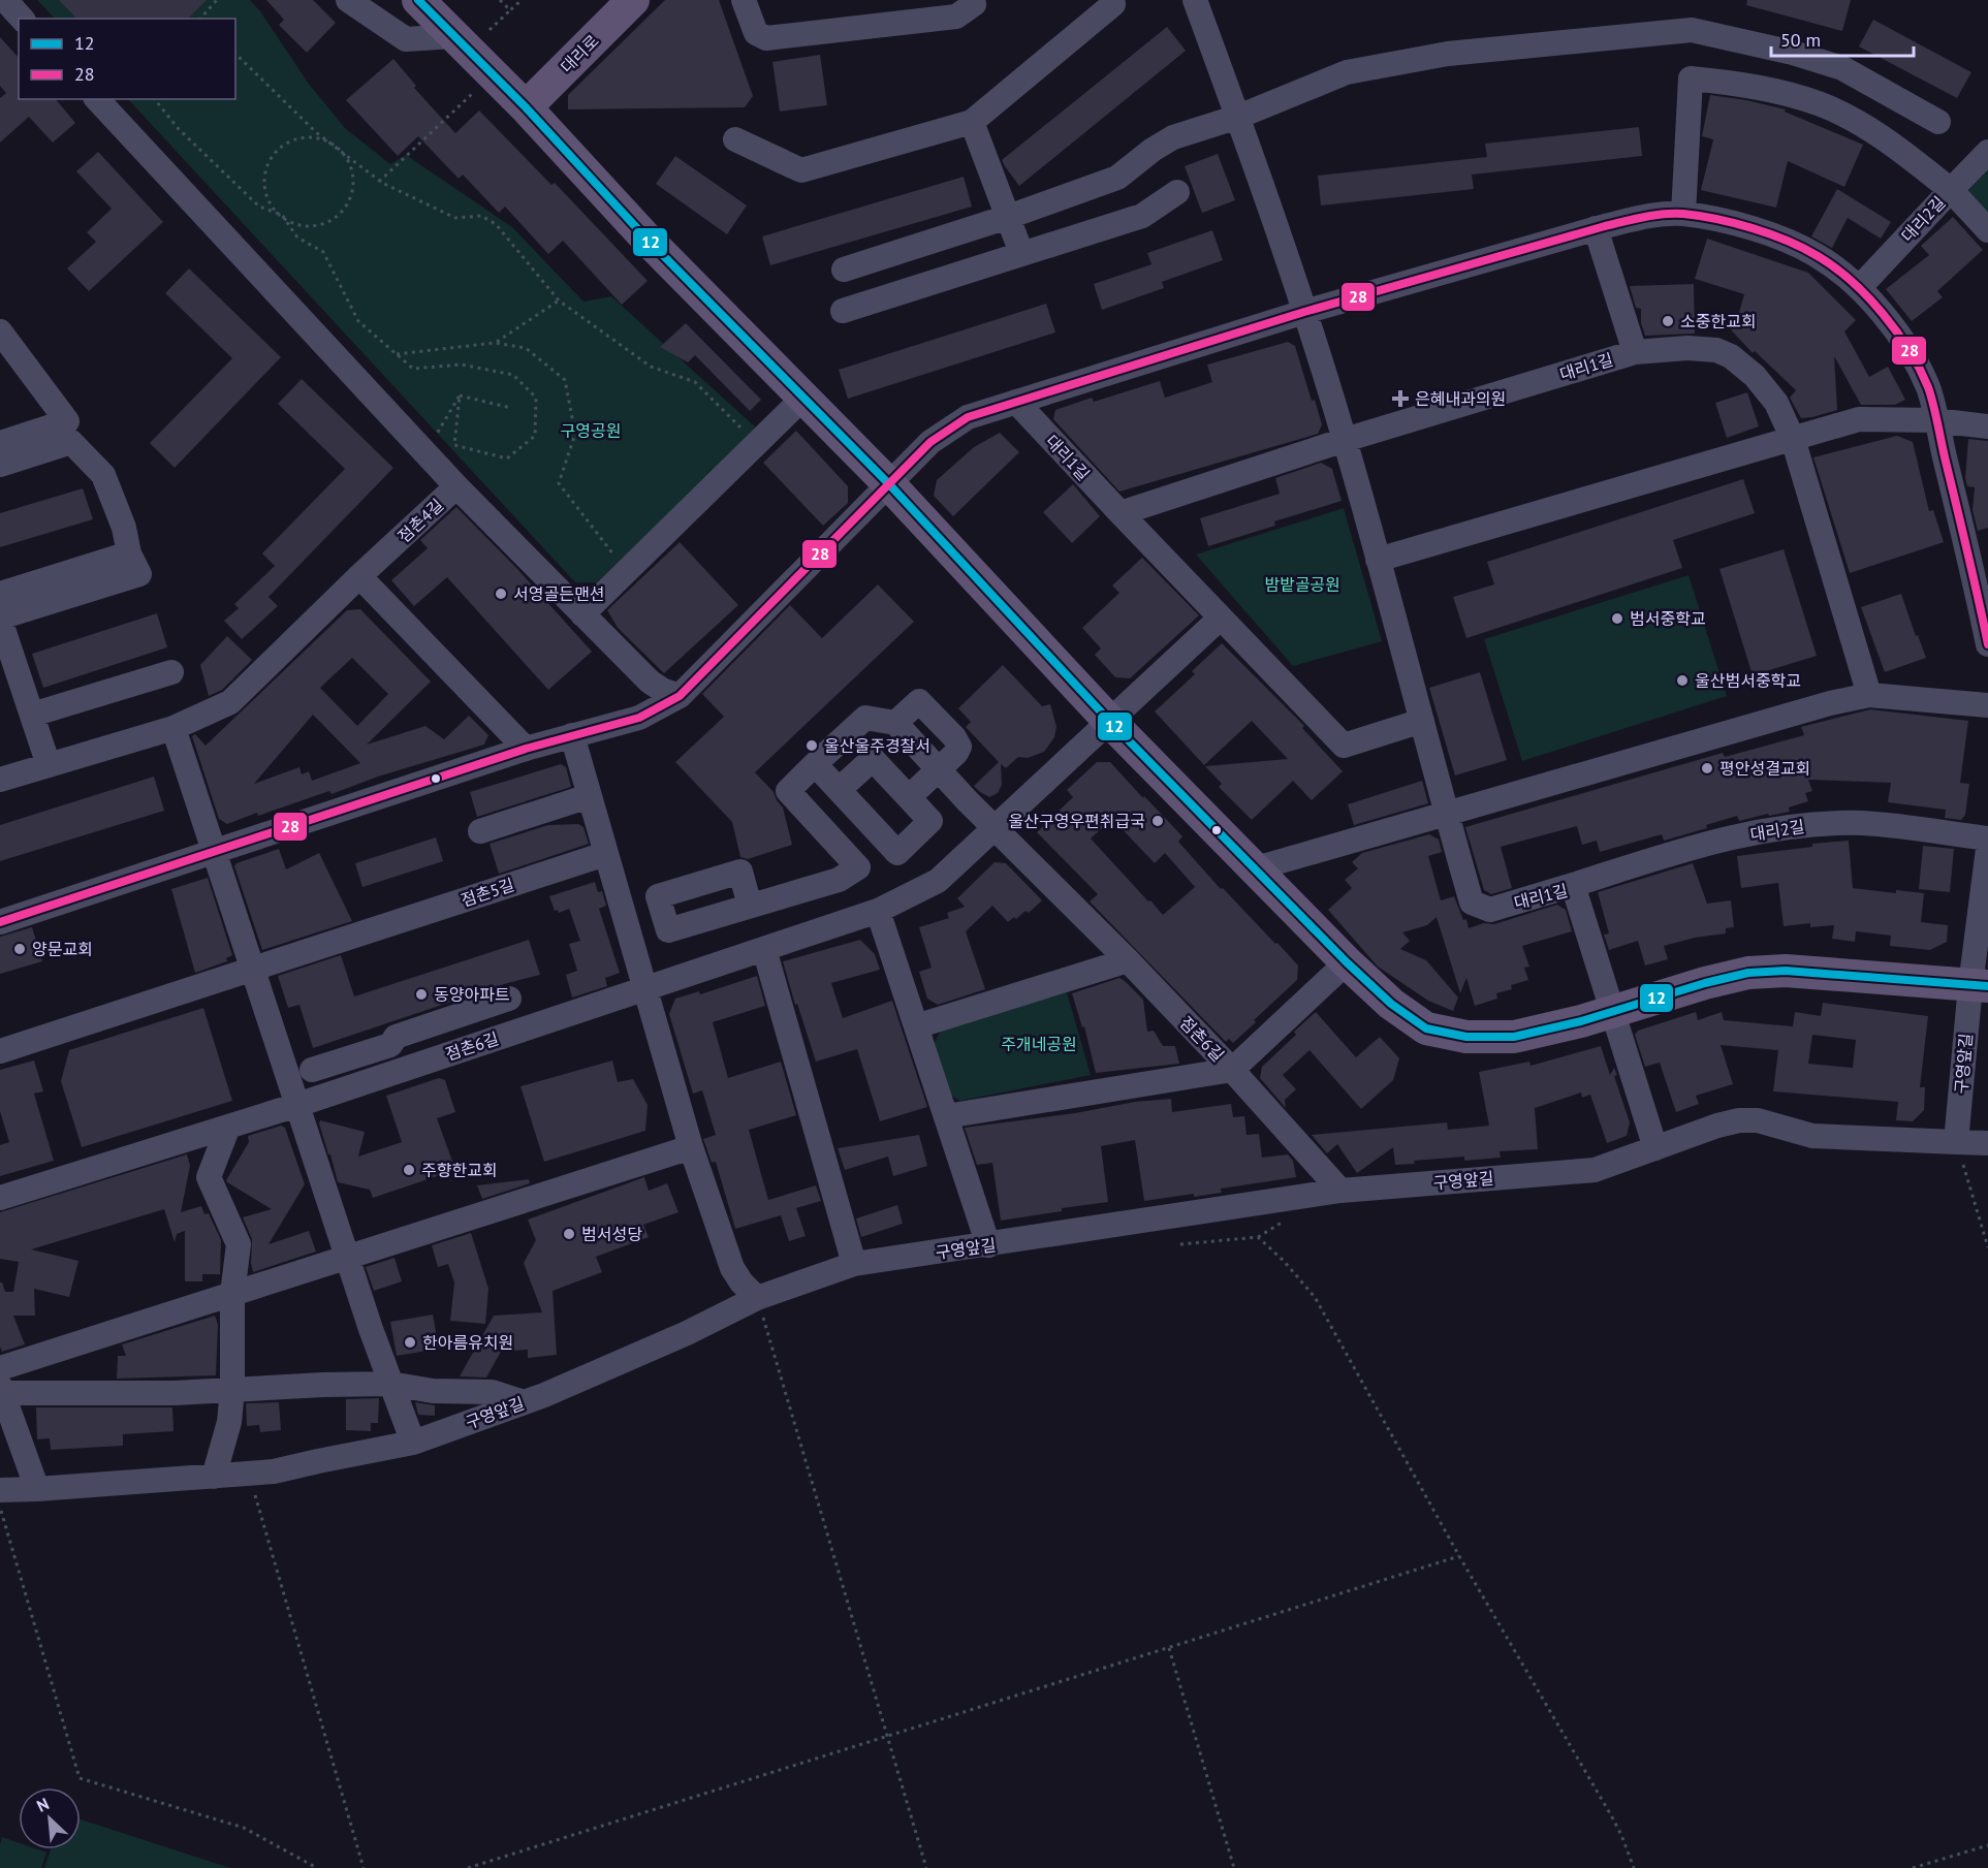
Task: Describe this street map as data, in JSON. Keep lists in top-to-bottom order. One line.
{"streets":{"main road":["대리로"],"street":["대리2길","대리1길","점촌4길","점촌5길","점촌6길","구영앞길"]},"crossings":[["대리2길","대리1길"],["대리1길","구영앞길"]],"parks":["구영공원","밤밭골공원","주개네공원"],"places":{"other":["소중한교회","서영골든맨션","범서중학교","울산범서중학교","울산울주경찰서","평안성결교회","울산구영우편취급국","양문교회","동양아파트","주향한교회","범서성당","한아름유치원"],"health":["은혜내과의원"]},"lines":["transit line 12","transit line 28"],"legend":["12","28"],"scale_bar":"50 m","north":"top left"}
